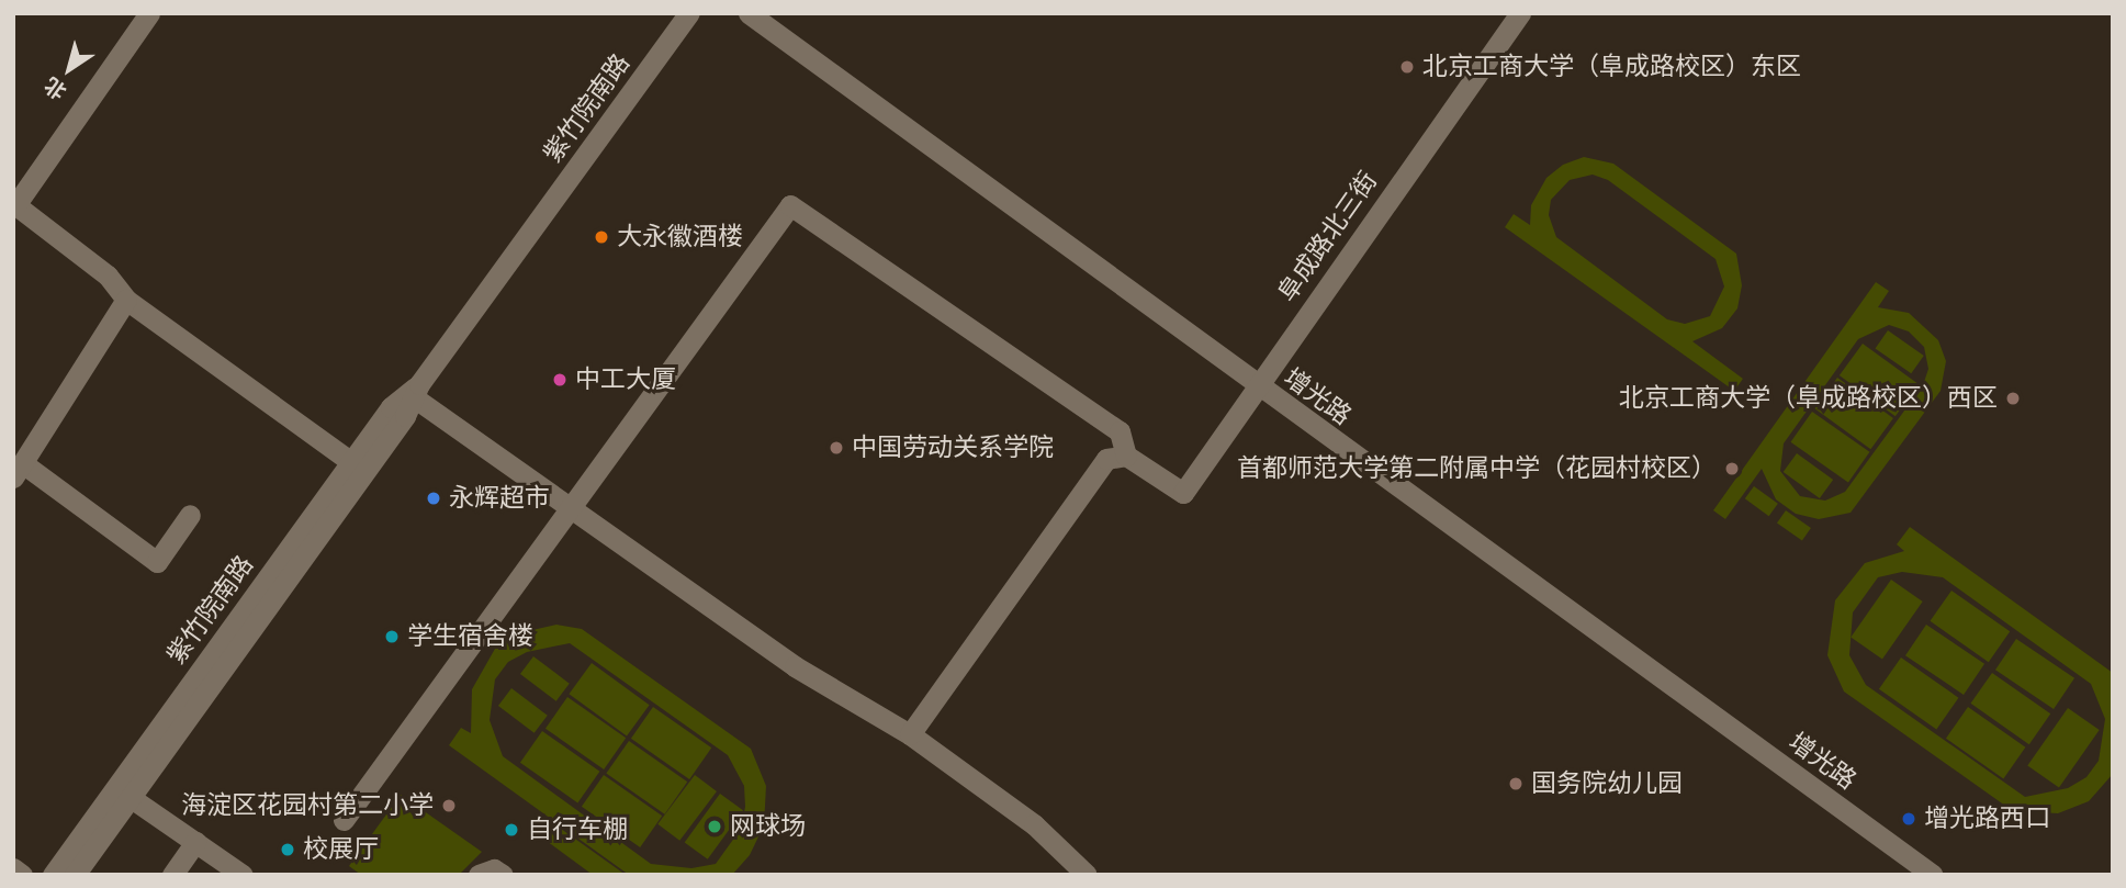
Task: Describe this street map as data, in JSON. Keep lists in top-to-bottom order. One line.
{"streets":{"street":["紫竹院南路","阜成路北三街","增光路"]},"crossings":[["阜成路北三街","增光路"]],"places":["北京工商大学（阜成路校区）东区","大永徽酒楼","中工大厦","北京工商大学（阜成路校区）西区","中国劳动关系学院","首都师范大学第二附属中学（花园村校区）","永辉超市","学生宿舍楼","国务院幼儿园","海淀区花园村第二小学","增光路西口","网球场","自行车棚","校展厅"],"north":"bottom left"}
